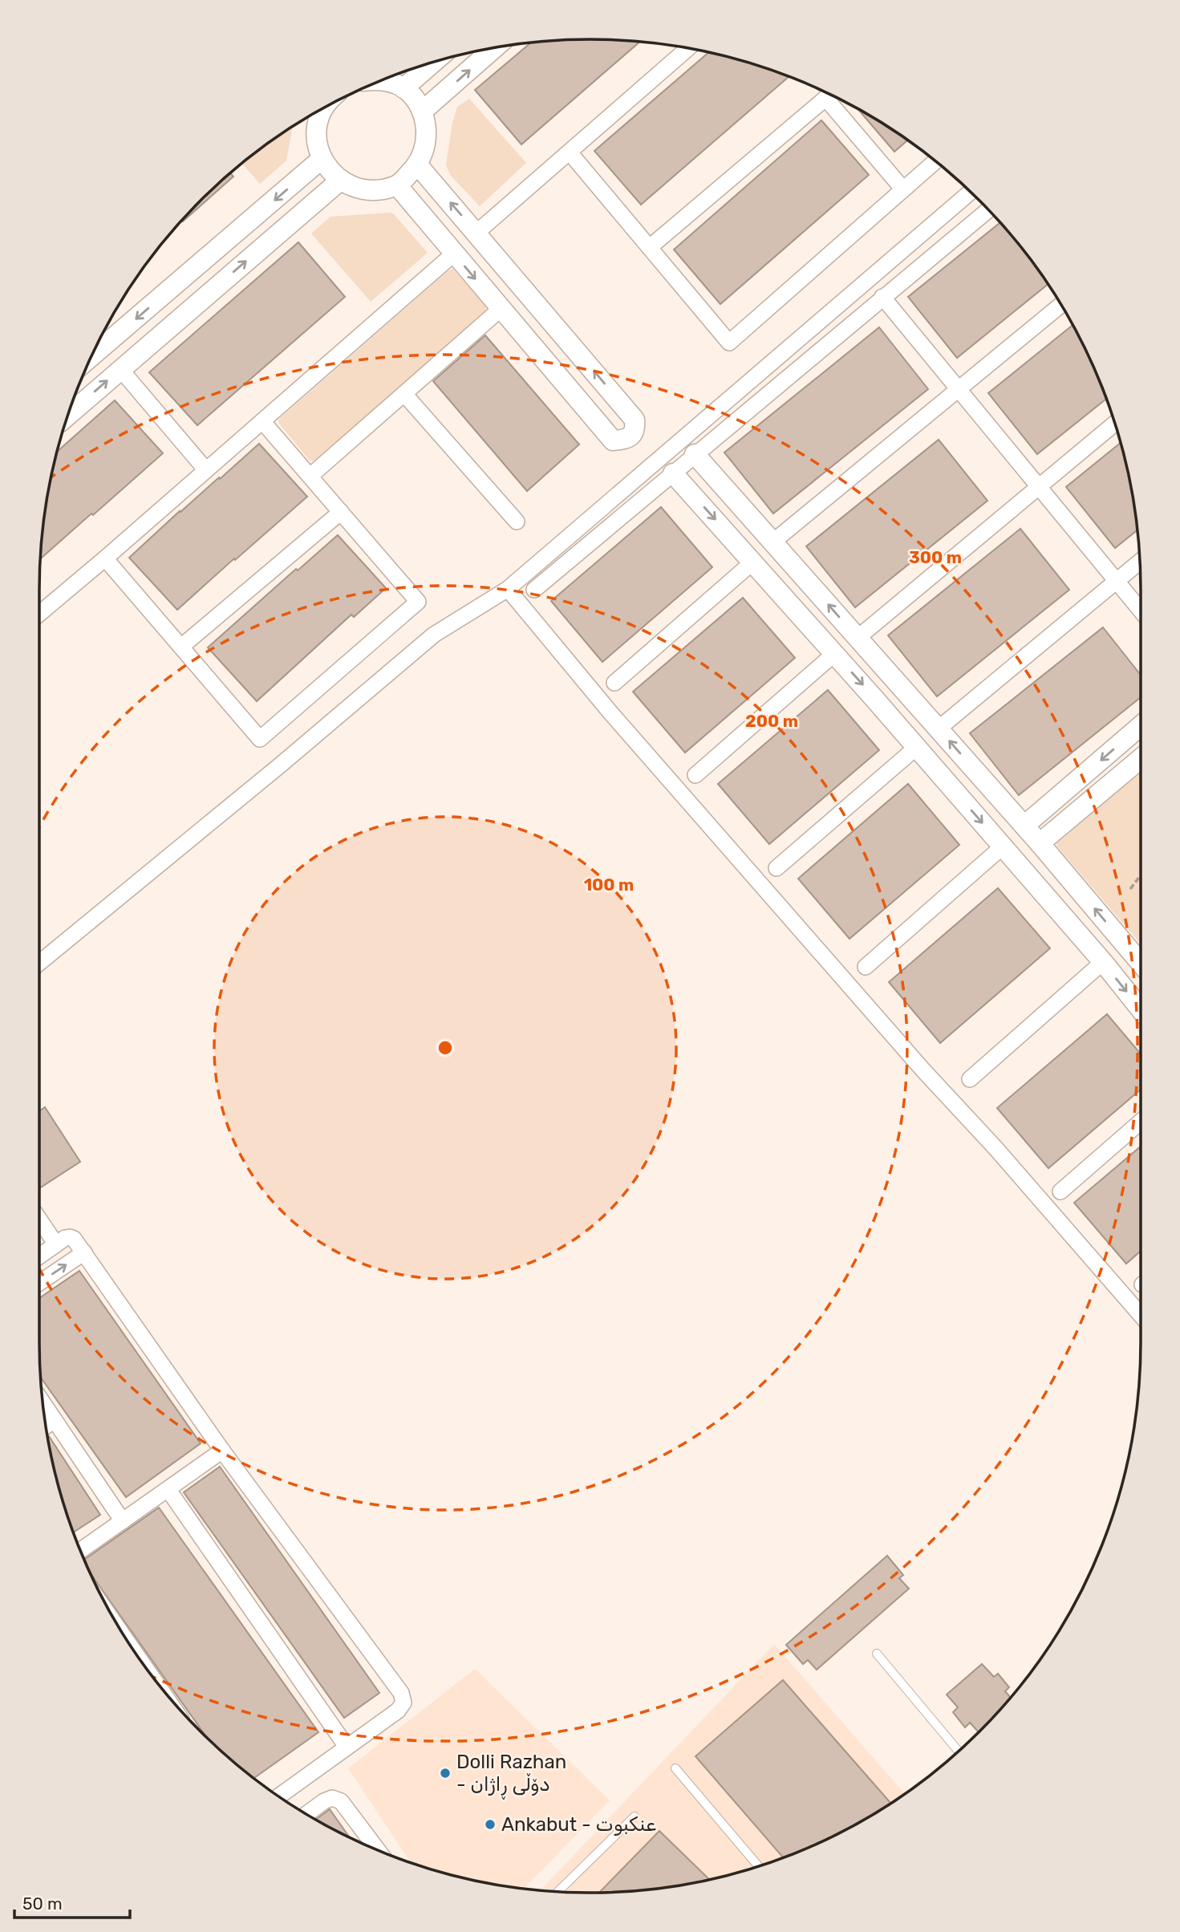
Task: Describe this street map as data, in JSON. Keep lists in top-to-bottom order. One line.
{"places":["Dolli Razhan - دۆڵی ڕاژان","Ankabut - عنکبوت"],"scale_bar":"50 m","rings":["300 m","200 m","100 m"]}
